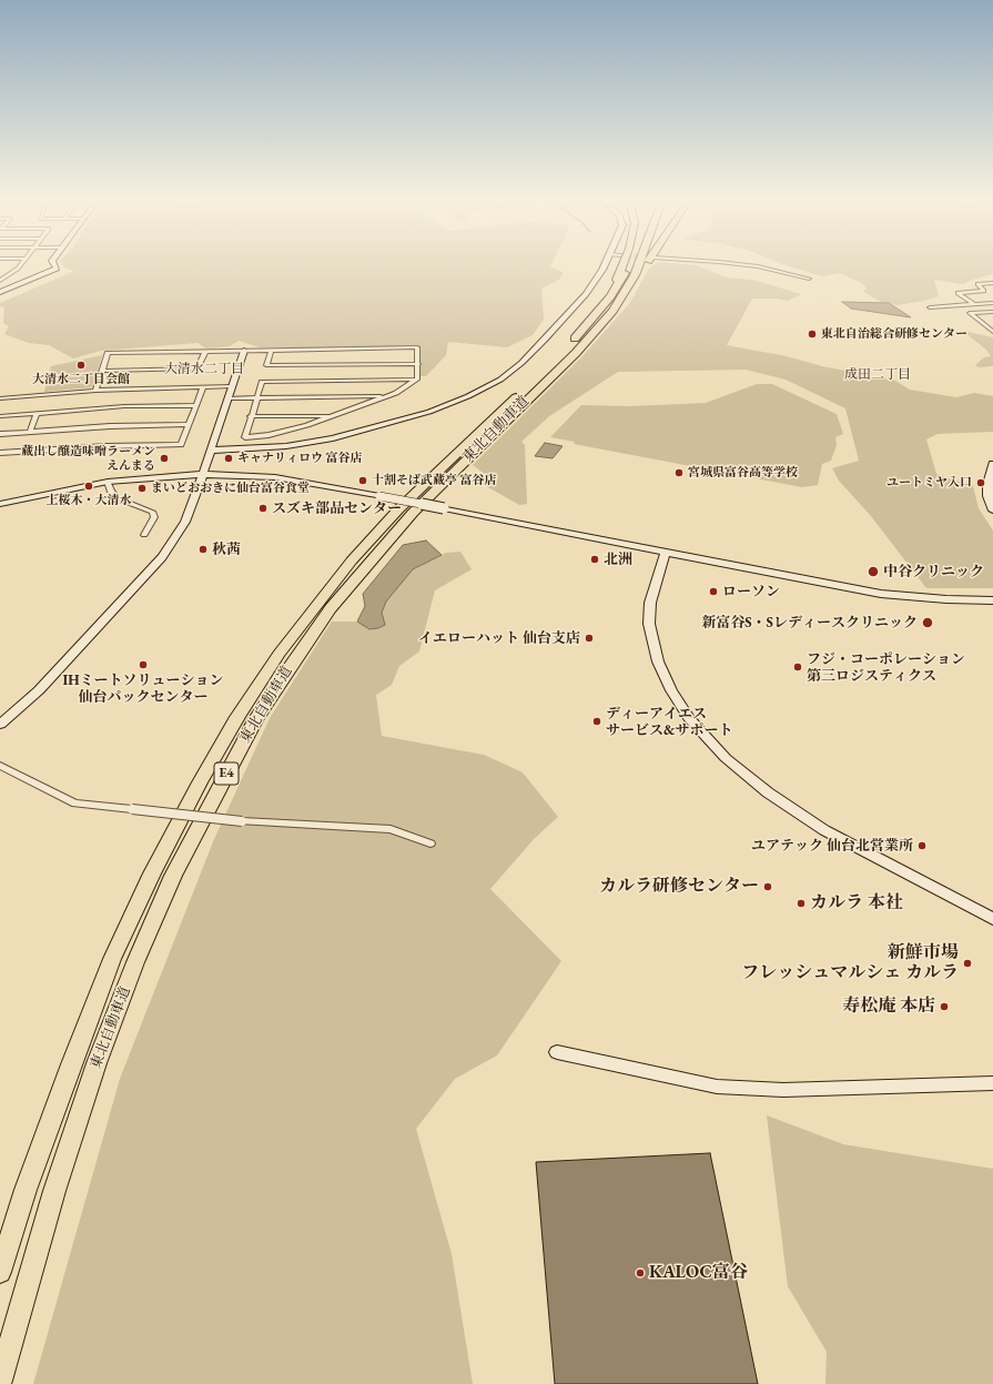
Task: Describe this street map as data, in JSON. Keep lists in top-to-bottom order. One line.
{"streets":{"highway":["東北自動車道","E4"]},"districts":["大清水二丁目","成田二丁目"],"places":["東北自治総合研修センター","大清水二丁目会館","蔵出し醸造味噌ラーメン えんまる","キャナリィロウ 富谷店","宮城県富谷高等学校","十割そば武蔵亭 富谷店","ユートミヤ入口","上桜木・大清水","まいどおおきに仙台富谷食堂","スズキ部品センター","秋茜","北洲","中谷クリニック","ローソン","新富谷S・Sレディースクリニック","イエローハット 仙台支店","IHミートソリューション 仙台パックセンター","フジ・コーポレーション 第三ロジスティクス","ディーアイエス サービス&サポート","ユアテック 仙台北営業所","カルラ研修センター","カルラ 本社","新鮮市場 フレッシュマルシェ カルラ","寿松庵 本店","KALOC富谷"]}
